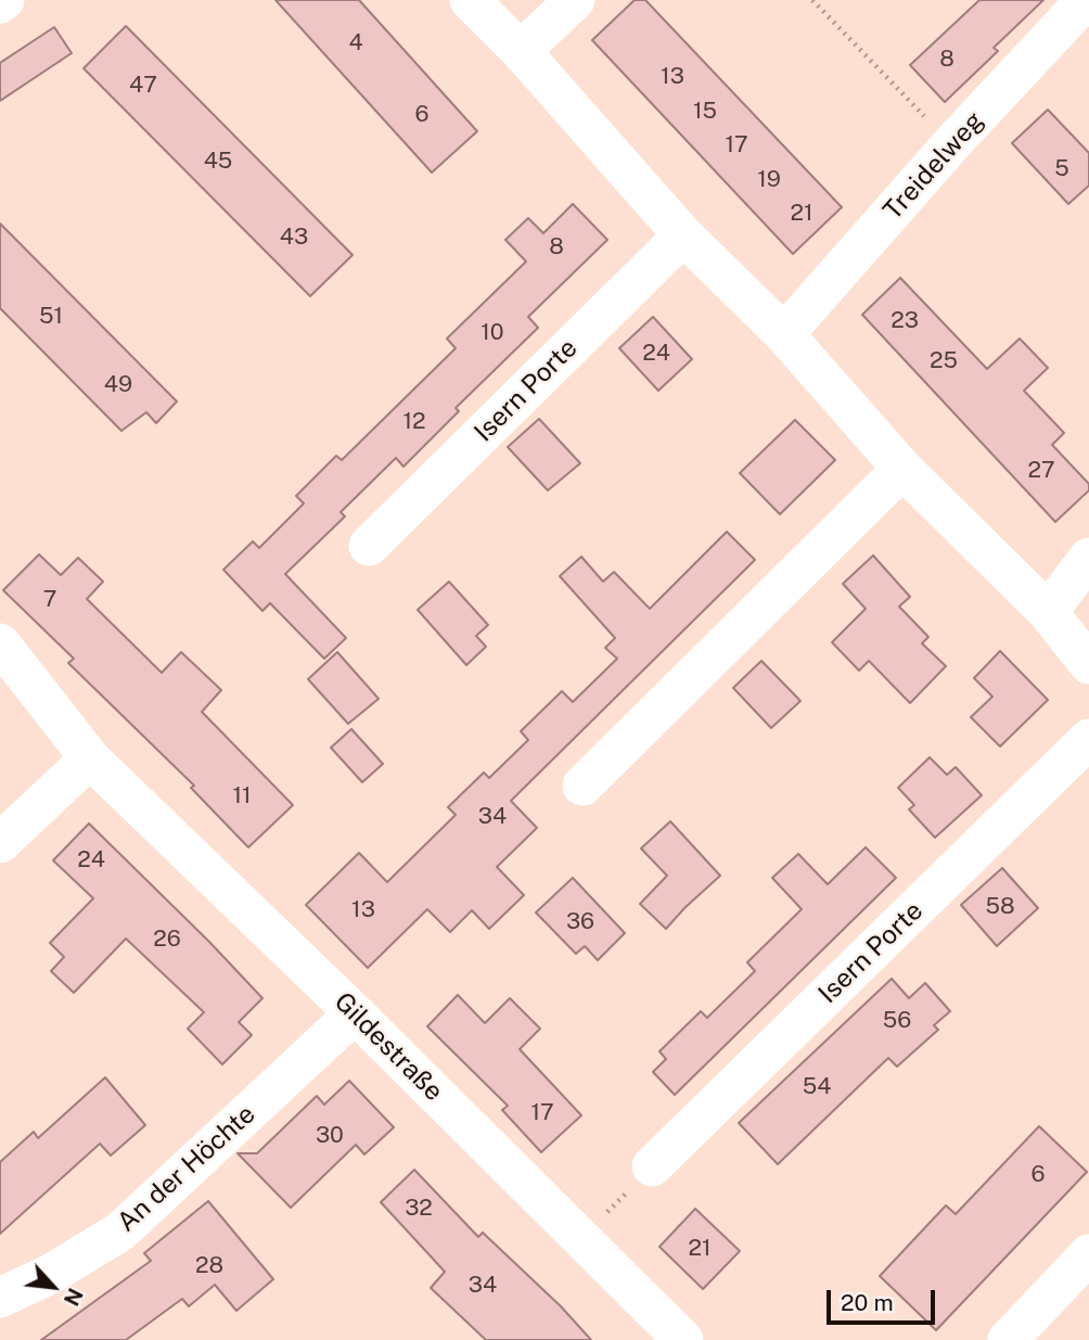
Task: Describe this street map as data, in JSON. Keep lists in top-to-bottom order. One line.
{"streets":{"street":["Treidelweg","Isern Porte","Gildestraße","An der Höchte"]},"crossings":[["Gildestraße","An der Höchte"]],"house_numbers":["4","8","13","47","15","6","17","45","5","19","21","43","8","51","23","10","24","25","49","12","27","7","11","34","24","58","13","36","26","56","54","17","30","6","32","21","28","34"],"scale_bar":"20 m","north":"bottom right"}
